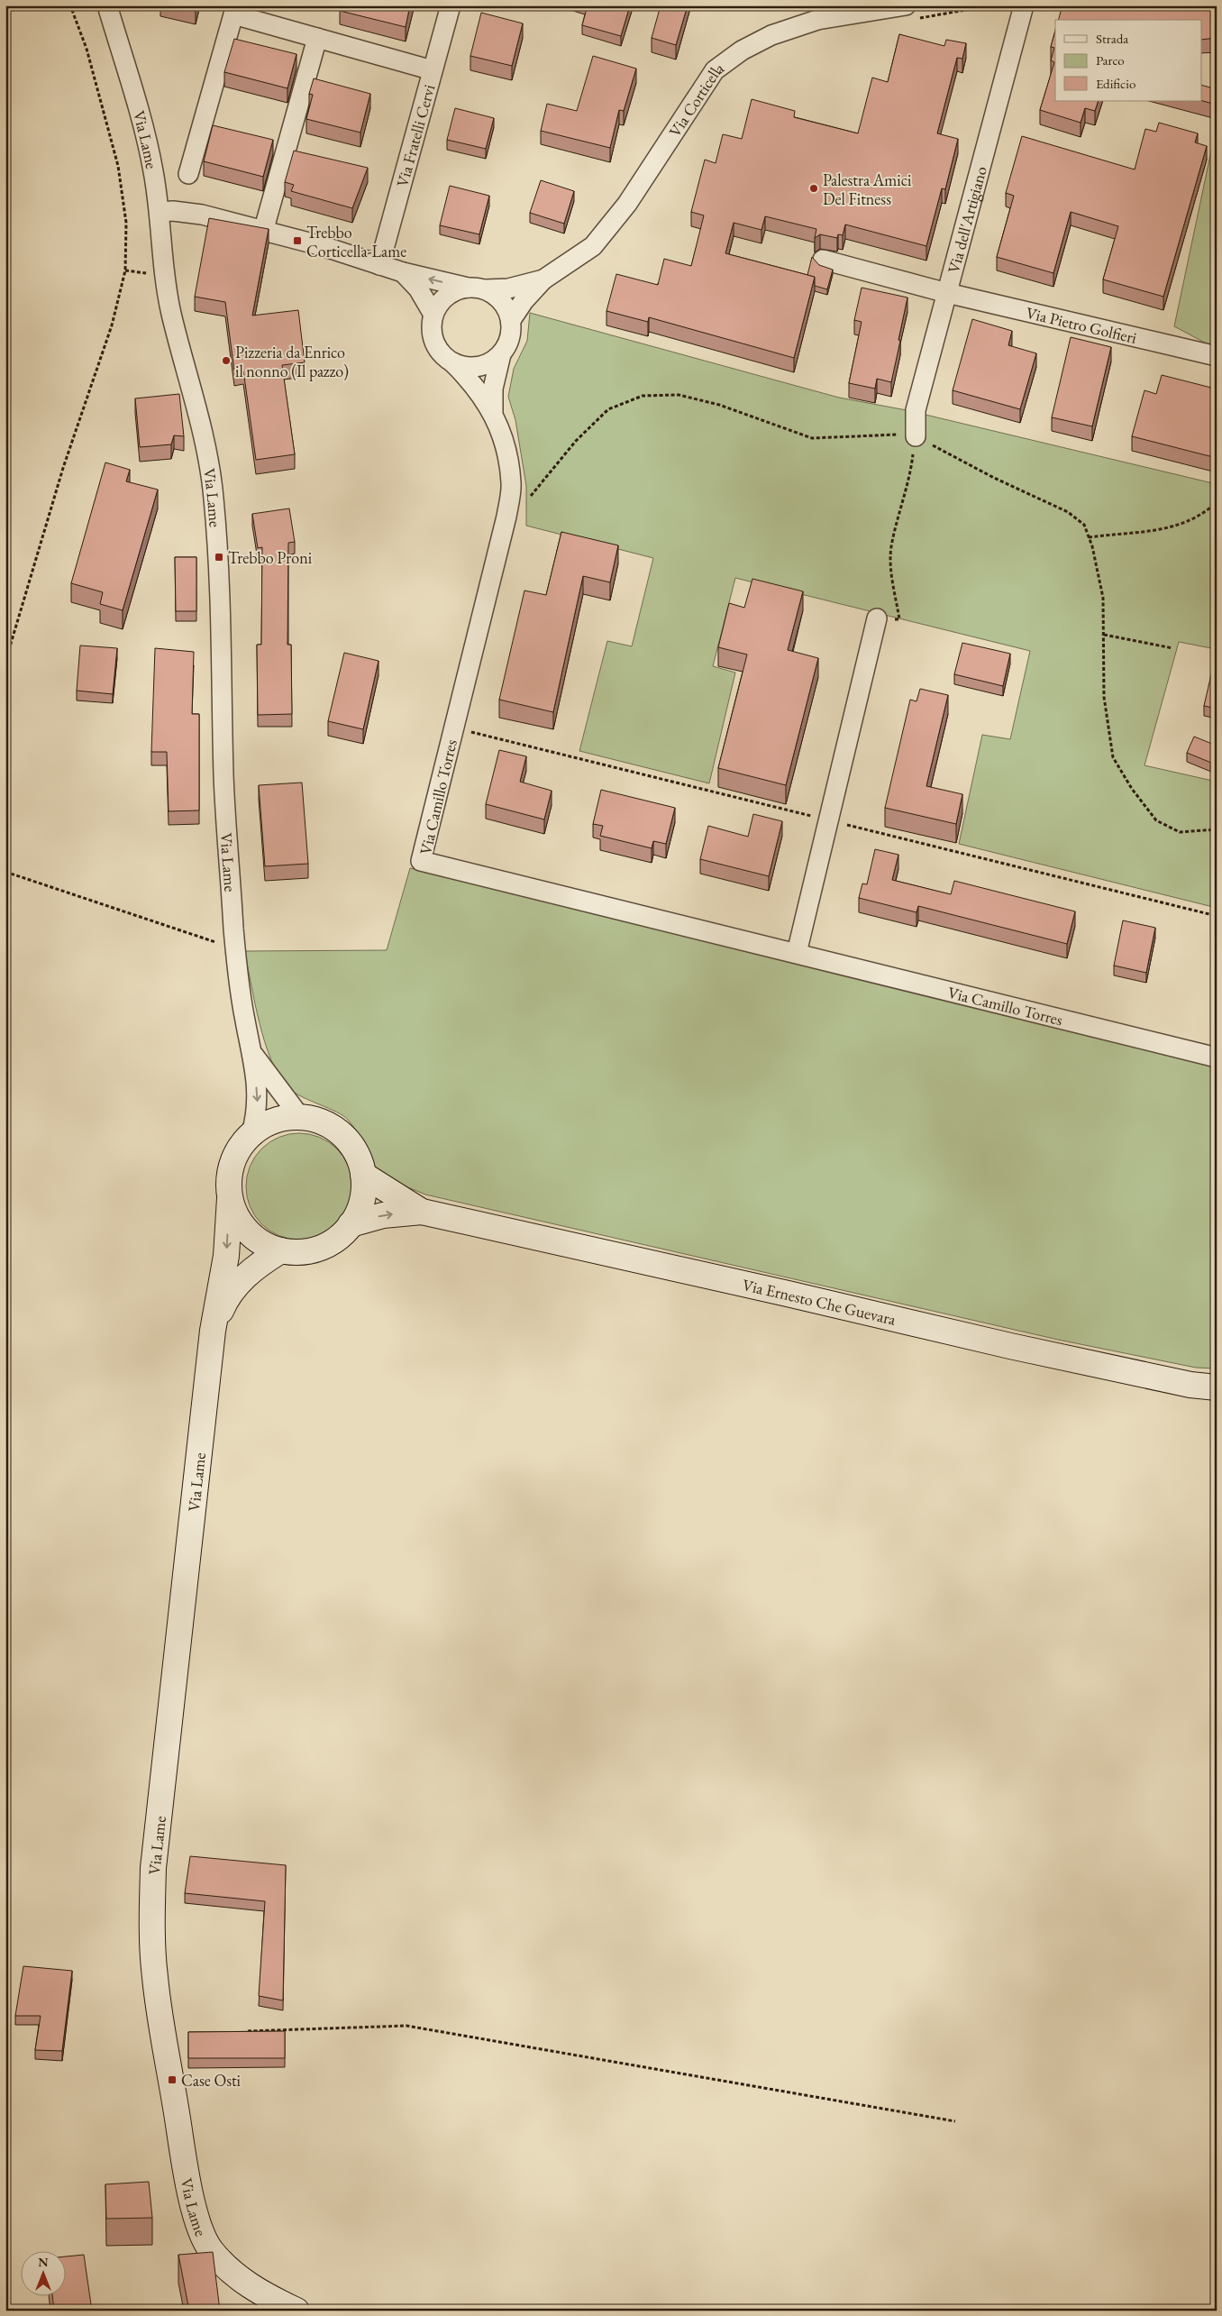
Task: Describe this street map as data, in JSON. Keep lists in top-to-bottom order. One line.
{"streets":{"street":["Via Corticella","Via Fratelli Cervi","Via Lame","Via dell'Artigiano","Via Pietro Golfieri","Via Camillo Torres","Via Ernesto Che Guevara"]},"crossings":[["Via Corticella","Via Fratelli Cervi"],["Via Corticella","Via Lame"],["Via Corticella","Via Camillo Torres"],["Via Lame","Via Ernesto Che Guevara"],["Via dell'Artigiano","Via Pietro Golfieri"]],"places":{"other":["Palestra Amici Del Fitness","Pizzeria da Enrico il nonno (Il pazzo)"],"transit":["Trebbo Corticella-Lame","Trebbo Proni","Case Osti"]},"legend":["Strada","Parco","Edificio"],"north":"top"}
